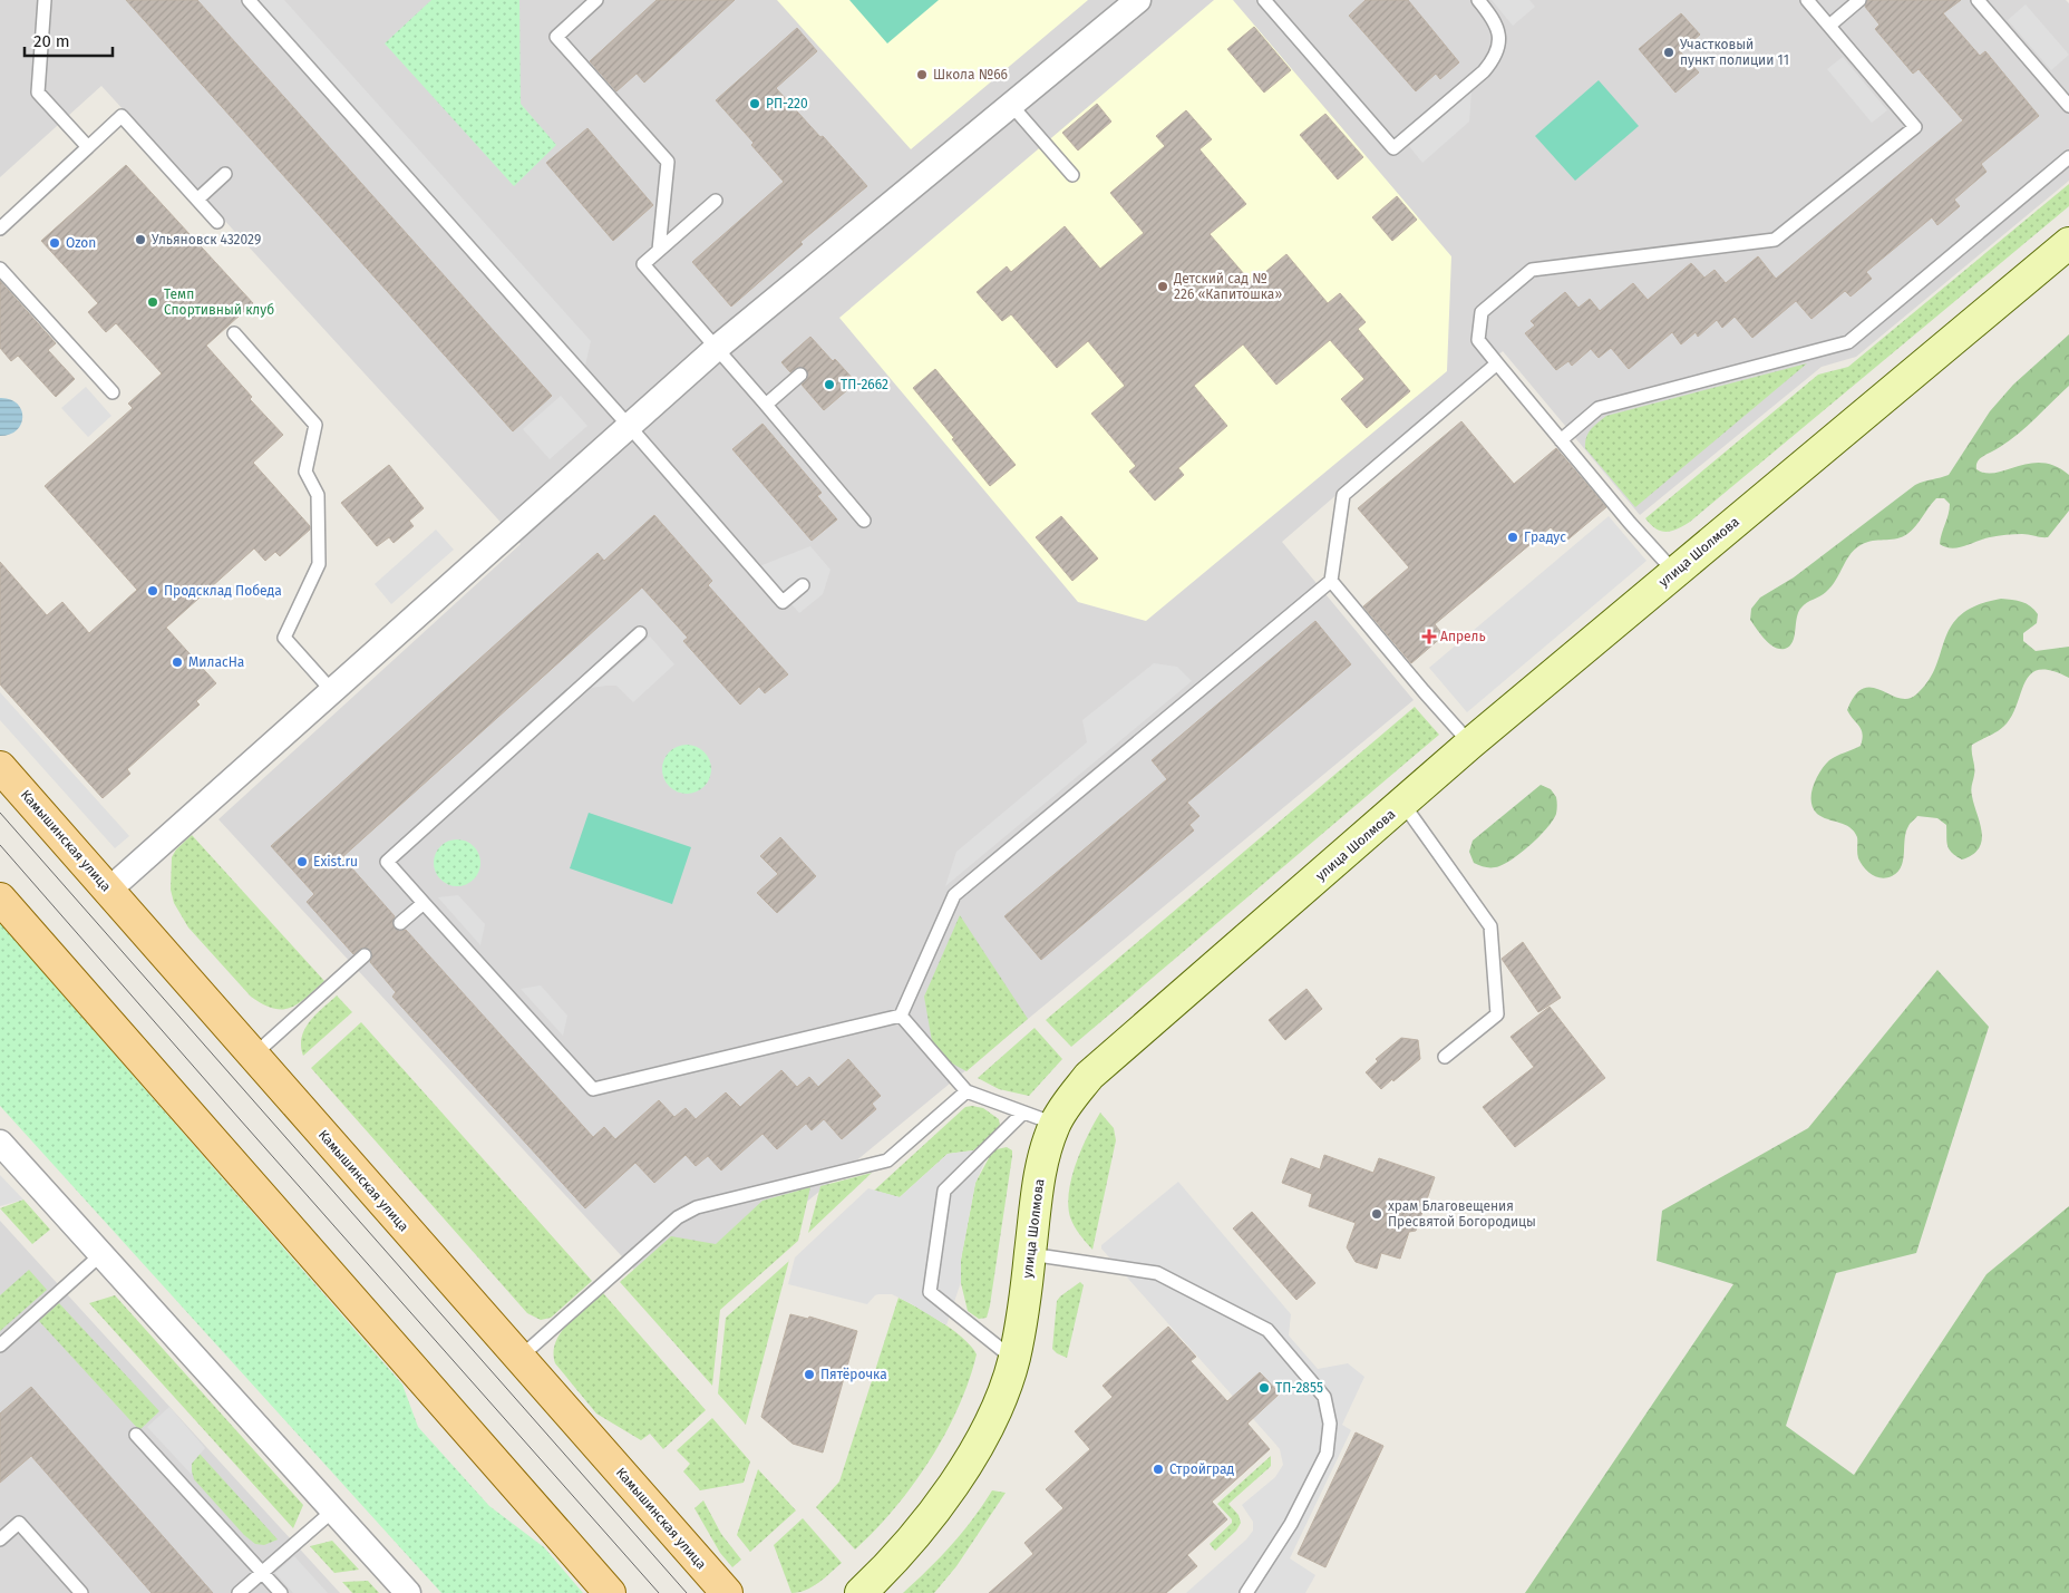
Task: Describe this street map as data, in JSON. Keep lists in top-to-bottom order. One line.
{"streets":{"main road":["Камышинская улица"],"street":["улица Шолмова"]},"places":{"other":["Участковый пункт полиции 11","Школа №66","РП-220","Ульяновск 432029","Ozon","Детский сад № 226 «Капитошка»","Темп Спортивный клуб","ТП-2662","Градус","Продсклад Победа","МиласНа","Exist.ru","храм Благовещения Пресвятой Богородицы","Пятёрочка","ТП-2855","Стройград"],"health":["Апрель"]},"scale_bar":"20 m"}
